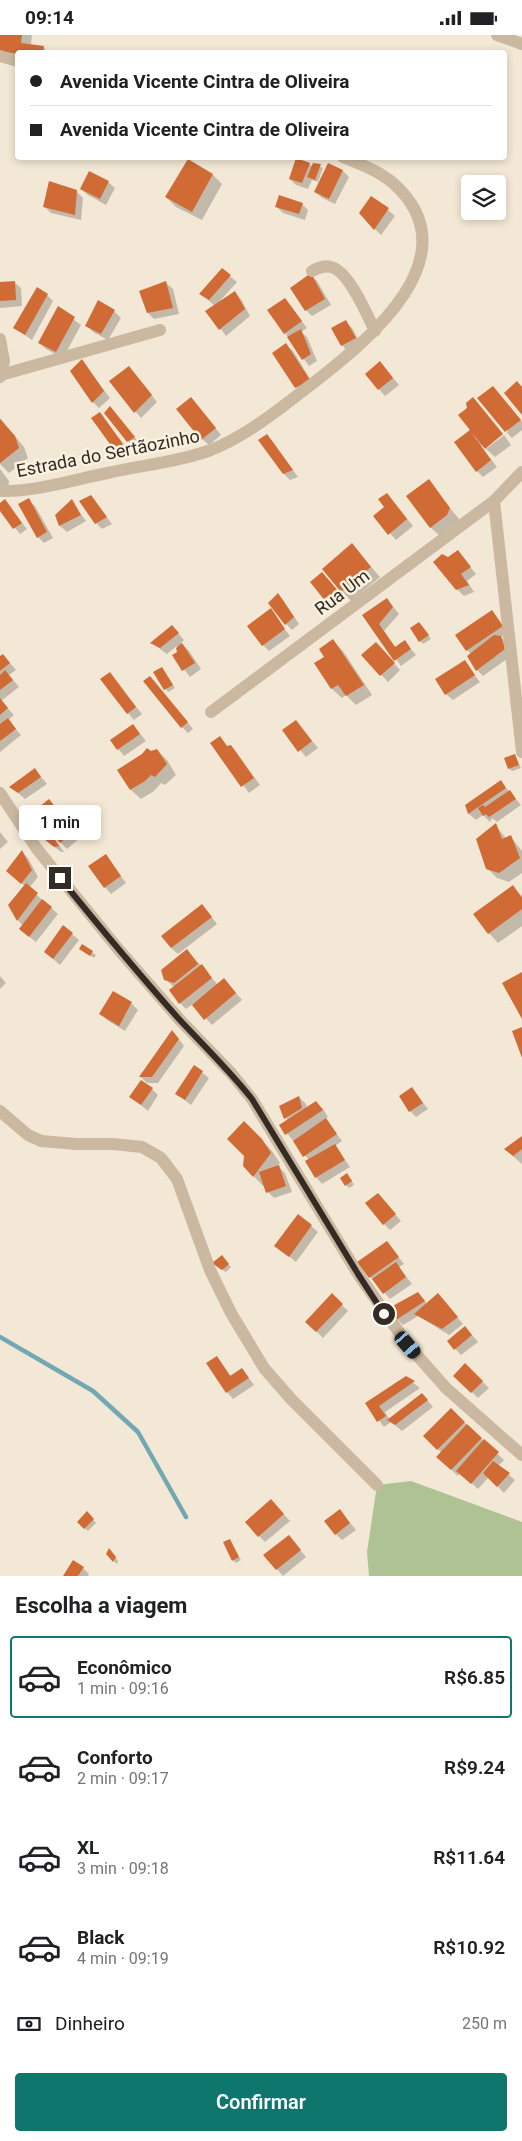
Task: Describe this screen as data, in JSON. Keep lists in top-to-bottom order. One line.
{"streets":{"street":["Estrada do Sertãozinho","Rua Um"]},"page":{"status":"09:14","banner":["Avenida Vicente Cintra de Oliveira","Avenida Vicente Cintra de Oliveira"],"bubble":"1 min","heading":"Escolha a viagem","list":[{"name":"Econômico","note":"1 min · 09:16","value":"R$6.85"},{"name":"Conforto","note":"2 min · 09:17","value":"R$9.24"},{"name":"XL","note":"3 min · 09:18","value":"R$11.64"},{"name":"Black","note":"4 min · 09:19","value":"R$10.92"}],"pay":["Dinheiro","250 m"],"buttons":"Confirmar"}}
